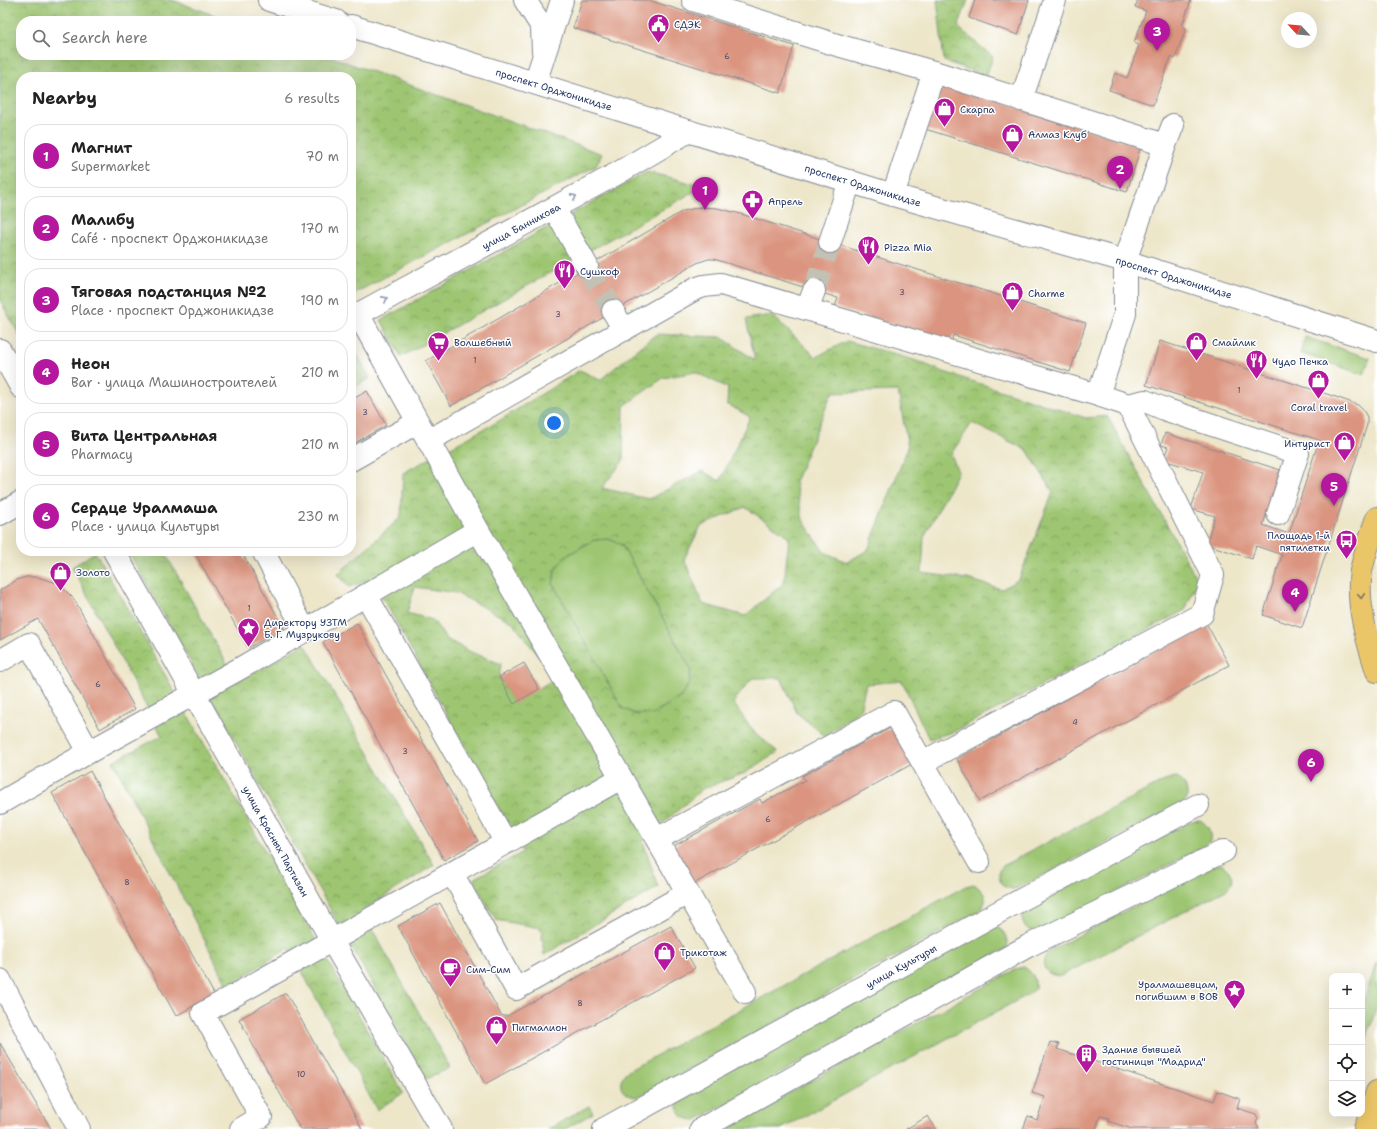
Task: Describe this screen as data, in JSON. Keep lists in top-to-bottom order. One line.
{"streets":{"street":["проспект Орджоникидзе","улица Банникова","улица Красных Партизан","улица Культуры"]},"crossings":[["проспект Орджоникидзе","улица Банникова"]],"one_way":["улица Банникова"],"places":{"public building":["СДЭК"],"shop":["Скарпа","Алмаз Клуб","Charme","Смайлик","Coral travel","Интурист","Золото","Трикотаж","Пигмалион"],"pharmacy":["Апрель"],"restaurant":["Pizza Mia","Сушкоф","Чудо Печка"],"supermarket":["Волшебный"],"bus stop":["Площадь 1-й пятилетки"],"place":["Директору УЗТМ Б. Г. Музрукову","Уралмашевцам, погибшим в ВОВ"],"cafe":["Сим-Сим"],"building":["Здание бывшей гостиницы \"Мадрид\""]},"house_numbers":["6","3","3","1","1","3","1","6","4","3","6","8","8","10"],"north":"top left","page":{"search":"Search here","pins":["3","2","1","5","4","6"],"heading":["Nearby","6 results"],"list":[{"mark":"1","name":"Магнит","note":"Supermarket","value":"70 m"},{"mark":"2","name":"Малибу","note":"Café · проспект Орджоникидзе","value":"170 m"},{"mark":"3","name":"Тяговая подстанция №2","note":"Place · проспект Орджоникидзе","value":"190 m"},{"mark":"4","name":"Неон","note":"Bar · улица Машиностроителей","value":"210 m"},{"mark":"5","name":"Вита Центральная","note":"Pharmacy","value":"210 m"},{"mark":"6","name":"Сердце Уралмаша","note":"Place · улица Культуры","value":"230 m"}],"map_buttons":["+","−"]}}
